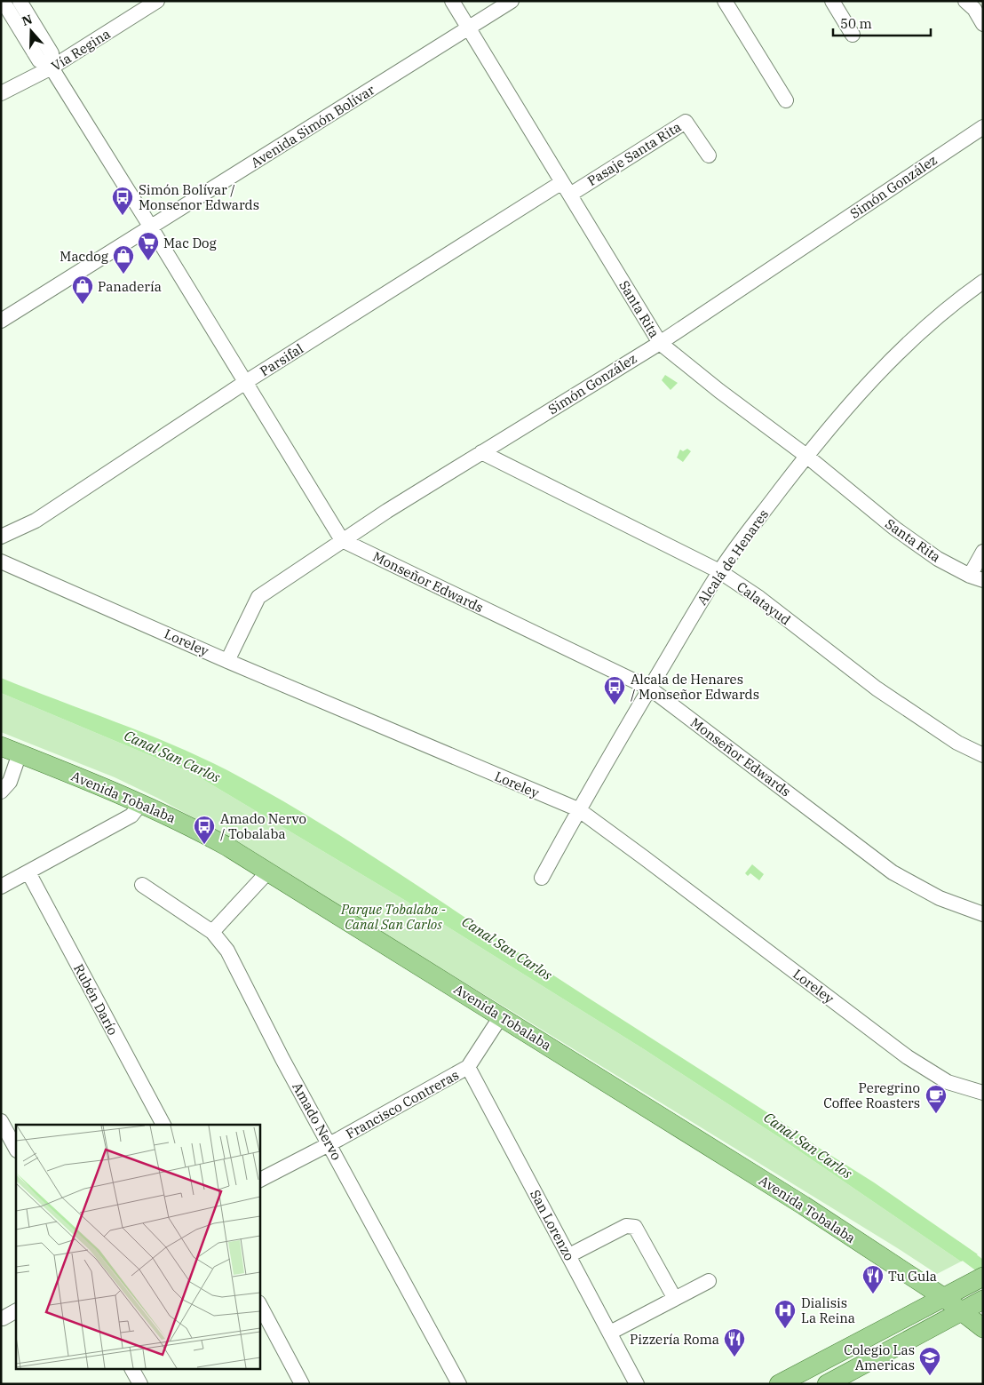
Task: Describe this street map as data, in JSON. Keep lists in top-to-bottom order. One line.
{"streets":{"main road":["Avenida Tobalaba"],"street":["Vía Regina","Avenida Simón Bolívar","Pasaje Santa Rita","Simón González","Santa Rita","Parsifal","Alcalá de Henares","Monseñor Edwards","Calatayud","Loreley","Rubén Darío","Francisco Contreras","Amado Nervo","San Lorenzo"]},"crossings":[["Avenida Simón Bolívar","Santa Rita"],["Pasaje Santa Rita","Santa Rita"],["Pasaje Santa Rita","Parsifal"],["Simón González","Santa Rita"],["Simón González","Monseñor Edwards"],["Simón González","Calatayud"],["Simón González","Loreley"],["Santa Rita","Parsifal"],["Santa Rita","Alcalá de Henares"],["Alcalá de Henares","Monseñor Edwards"],["Alcalá de Henares","Calatayud"],["Alcalá de Henares","Loreley"],["Avenida Tobalaba","Francisco Contreras"],["Francisco Contreras","Amado Nervo"],["Francisco Contreras","San Lorenzo"]],"water":["Canal San Carlos"],"parks":["Parque Tobalaba - Canal San Carlos"],"places":{"bus stop":["Simón Bolívar / Monsenor Edwards","Alcala de Henares / Monseñor Edwards","Amado Nervo / Tobalaba"],"supermarket":["Mac Dog"],"shop":["Macdog","Panadería"],"cafe":["Peregrino Coffee Roasters"],"restaurant":["Tu Gula","Pizzería Roma"],"hospital":["Dialisis La Reina"],"school or university":["Colegio Las Americas"]},"scale_bar":"50 m","north":"top"}
